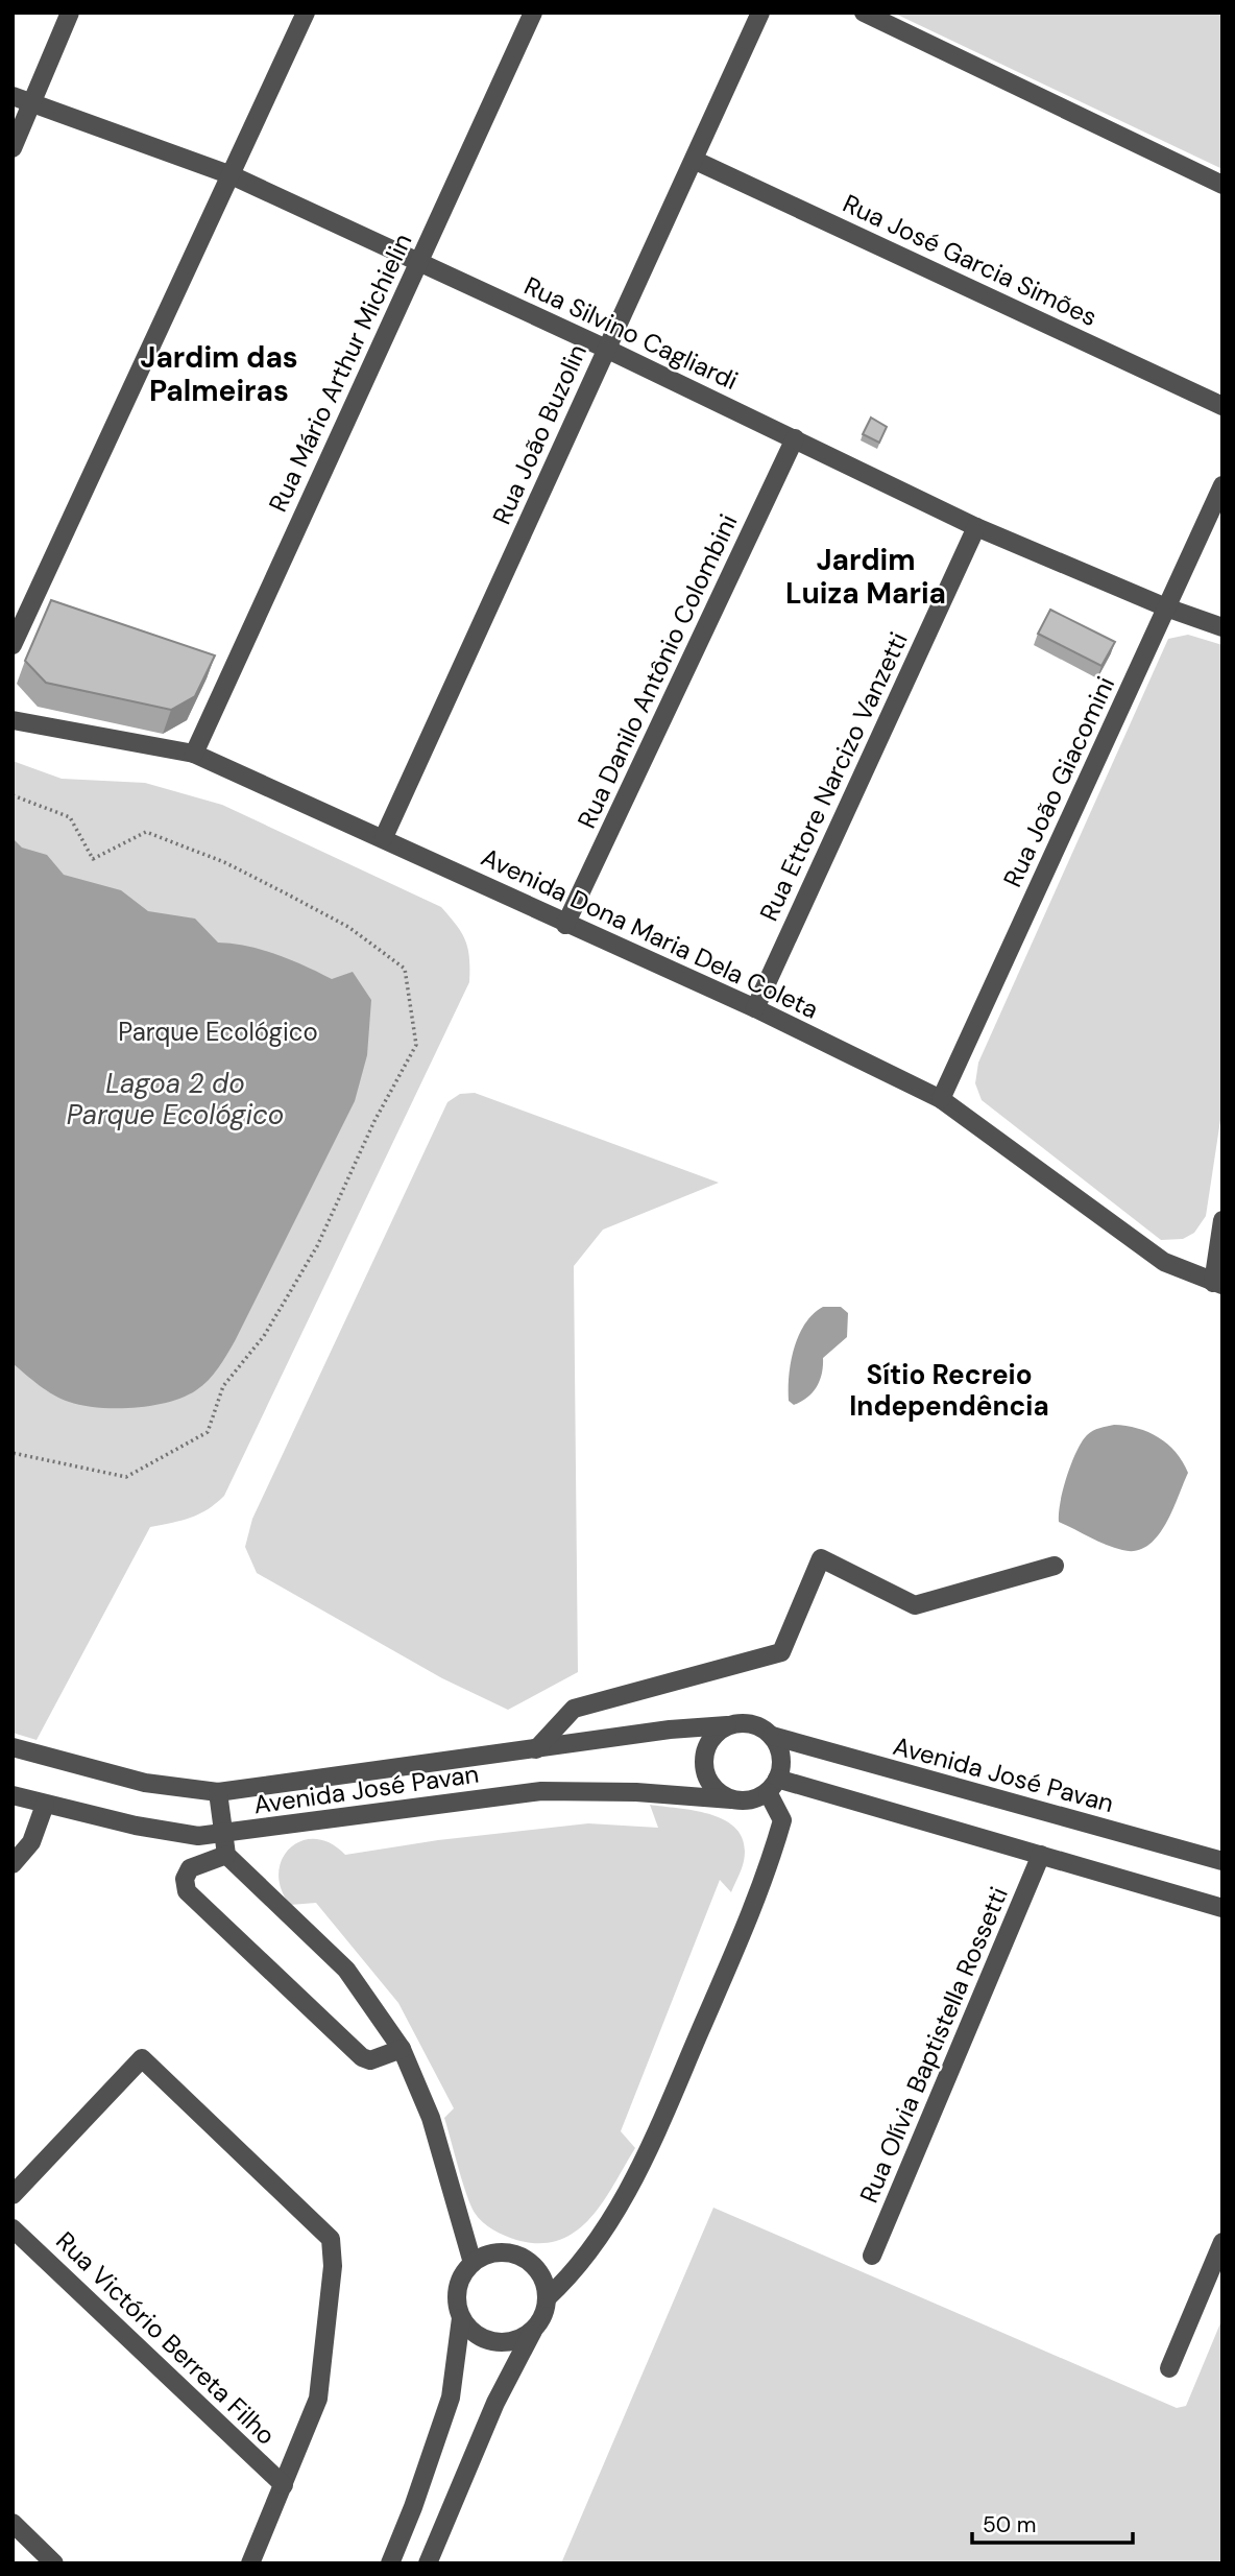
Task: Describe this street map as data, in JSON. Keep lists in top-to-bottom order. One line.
{"streets":{"street":["Rua José Garcia Simões","Rua Silvino Cagliardi","Rua Mário Arthur Michielin","Rua João Buzolin","Rua Danilo Antônio Colombini","Rua Ettore Narcizo Vanzetti","Rua João Giacomini","Avenida Dona Maria Dela Coleta","Avenida José Pavan","Rua Olívia Baptistella Rossetti","Rua Victório Berreta Filho"]},"crossings":[["Rua José Garcia Simões","Rua João Buzolin"],["Rua Silvino Cagliardi","Rua Mário Arthur Michielin"],["Rua Silvino Cagliardi","Rua João Buzolin"],["Rua Silvino Cagliardi","Rua Danilo Antônio Colombini"],["Rua Silvino Cagliardi","Rua Ettore Narcizo Vanzetti"],["Rua Silvino Cagliardi","Rua João Giacomini"],["Rua Mário Arthur Michielin","Avenida Dona Maria Dela Coleta"],["Rua João Buzolin","Avenida Dona Maria Dela Coleta"],["Rua Danilo Antônio Colombini","Avenida Dona Maria Dela Coleta"],["Rua Ettore Narcizo Vanzetti","Avenida Dona Maria Dela Coleta"],["Rua João Giacomini","Avenida Dona Maria Dela Coleta"]],"districts":["Jardim das Palmeiras","Jardim Luiza Maria","Sítio Recreio Independência"],"water":["Lagoa 2 do Parque Ecológico"],"parks":["Parque Ecológico"],"scale_bar":"50 m"}
